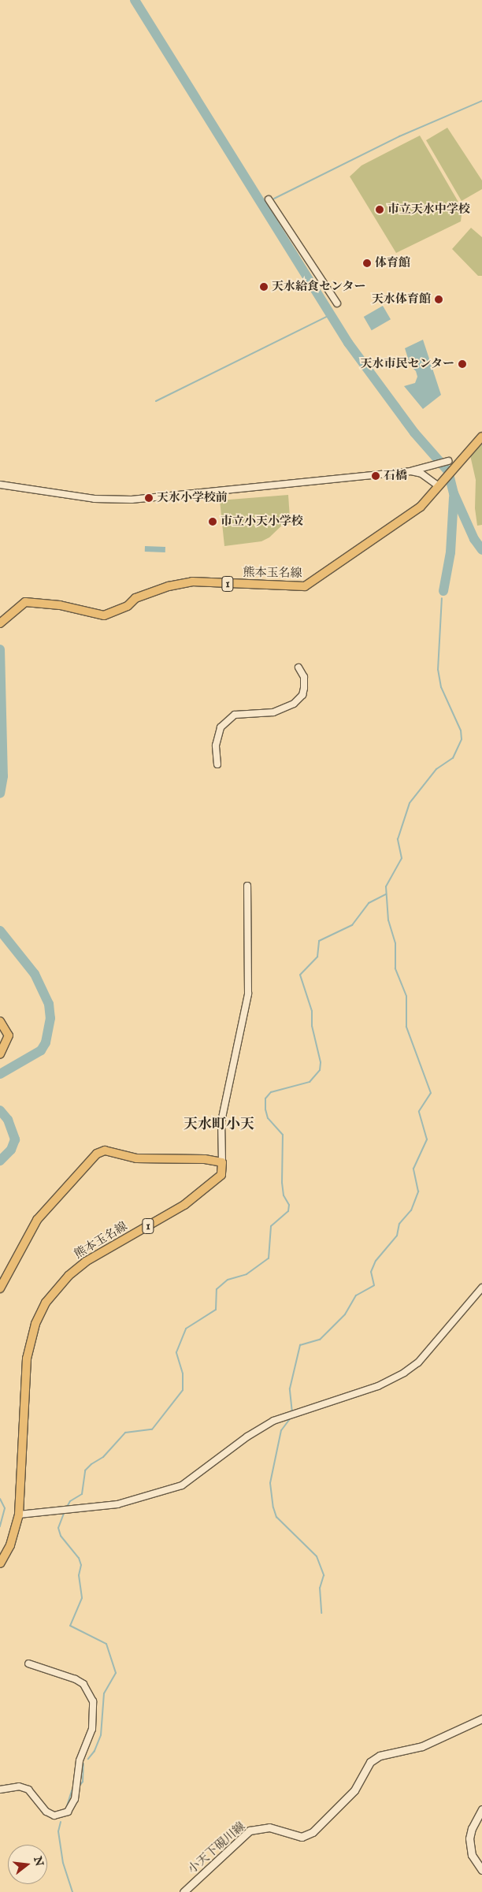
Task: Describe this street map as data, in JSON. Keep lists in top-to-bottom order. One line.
{"streets":{"main road":["熊本玉名線","1","小天下硯川線"]},"districts":["天水町小天"],"places":["市立天水中学校","体育館","天水給食センター","天水体育館","天水市民センター","石橋","天水小学校前","市立小天小学校"],"north":"right"}
